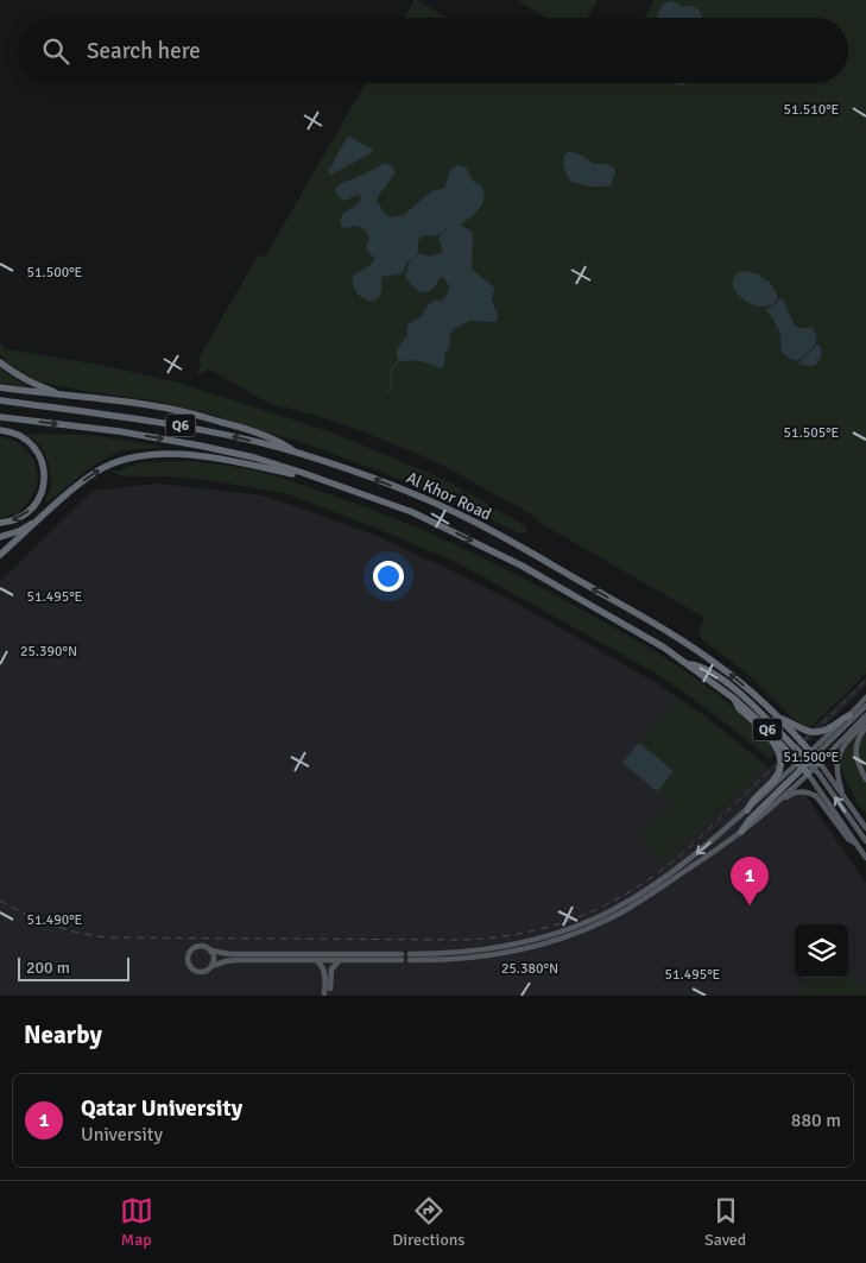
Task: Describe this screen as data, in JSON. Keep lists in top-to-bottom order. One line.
{"streets":{"highway":["Q6","Al Khor Road"]},"scale_bar":"200 m","page":{"search":"Search here","pins":"1","scale":"200 m","heading":"Nearby","list":[{"mark":"1","name":"Qatar University","note":"University","value":"880 m"}],"nav":["Map","Directions","Saved"]},"coordinates":["51.510°E","51.500°E","51.505°E","51.495°E","25.390°N","51.490°E","25.380°N"]}
